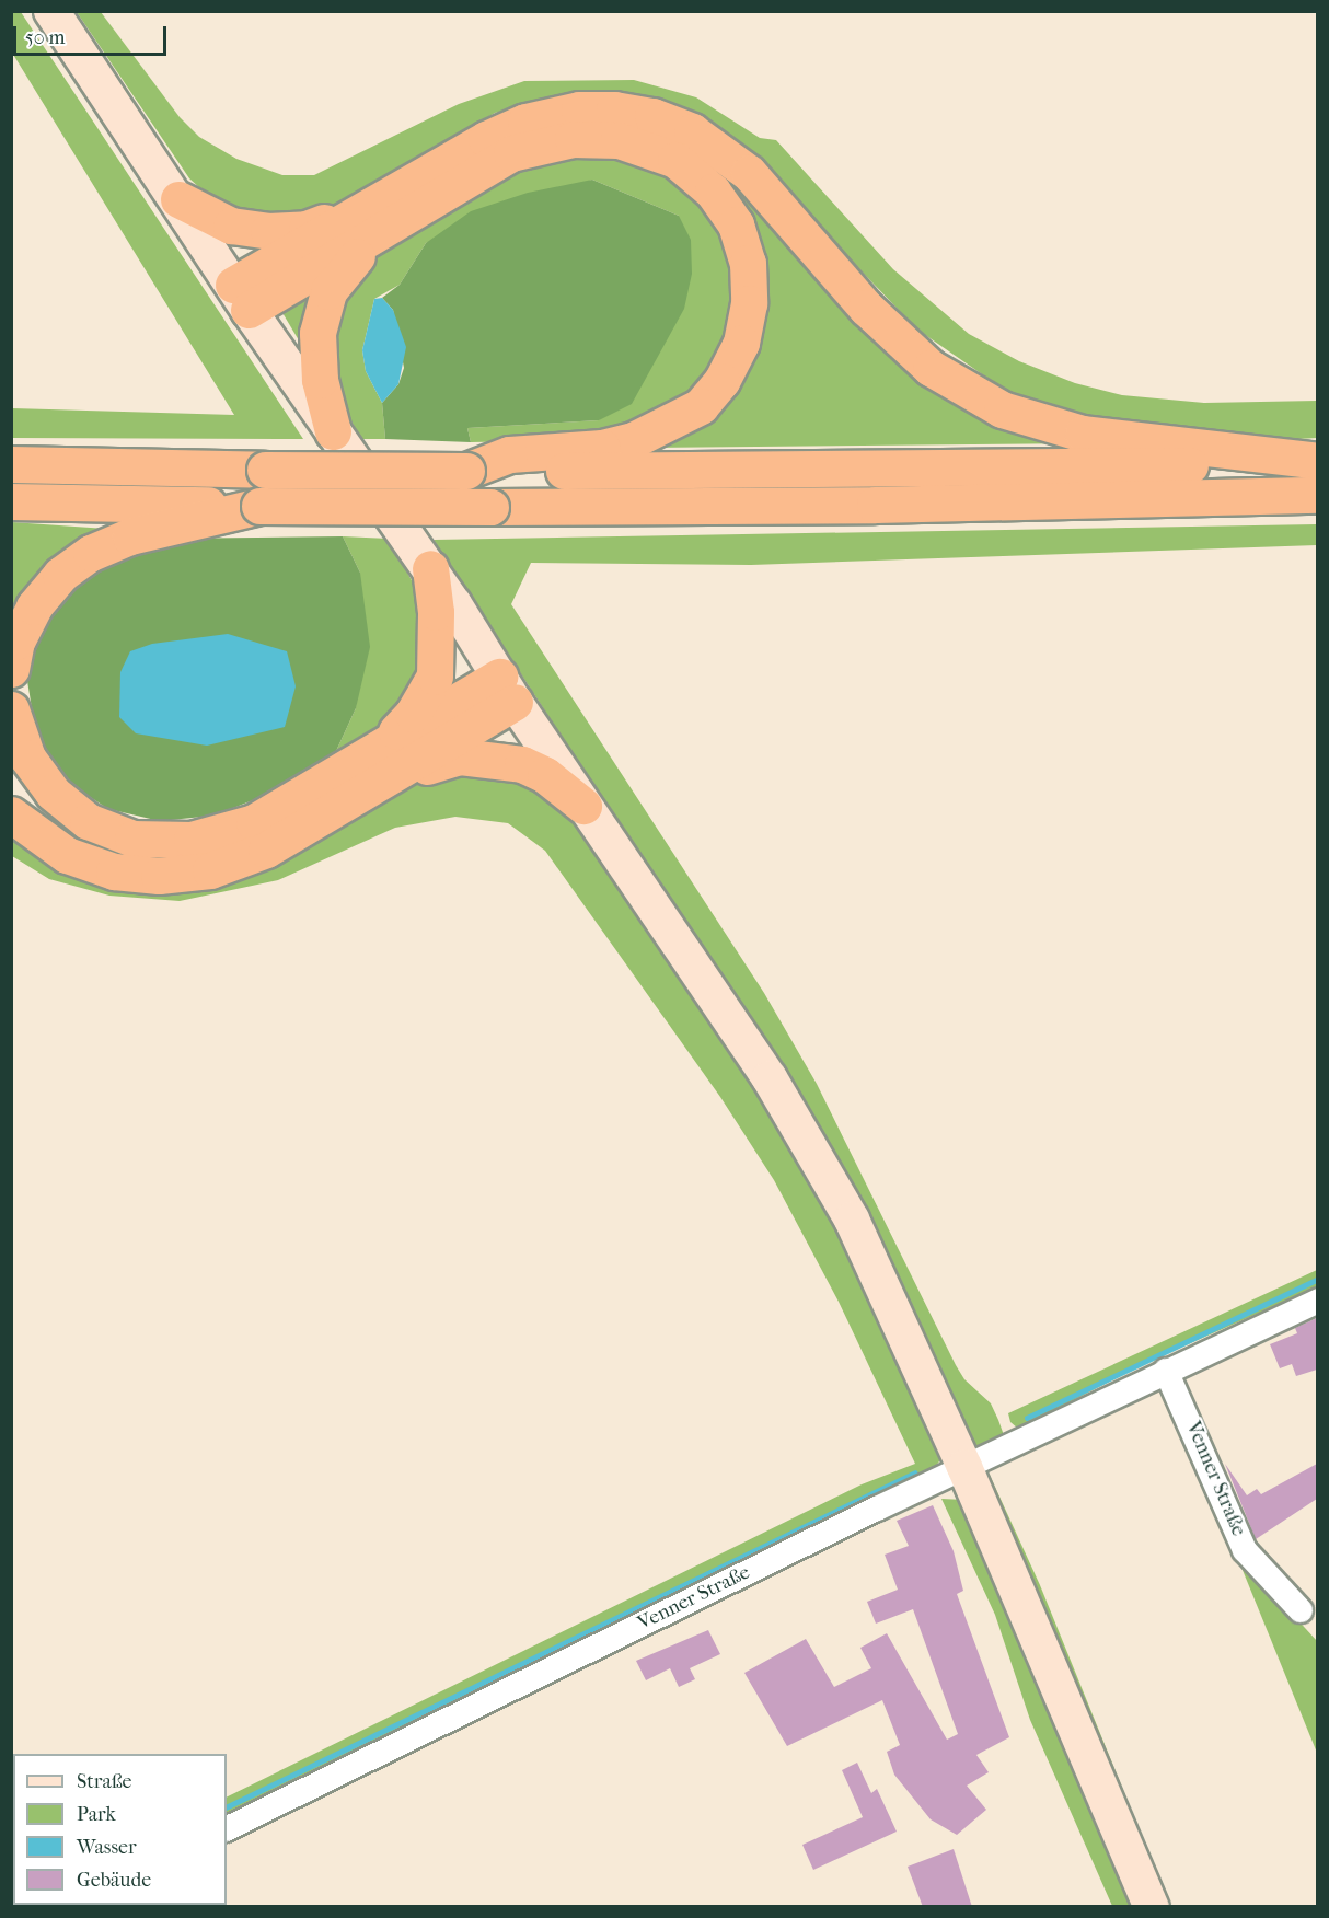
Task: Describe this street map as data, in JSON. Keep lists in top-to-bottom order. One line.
{"streets":{"street":["Venner Straße"]},"legend":["Straße","Park","Wasser","Gebäude"],"scale_bar":"50 m"}
